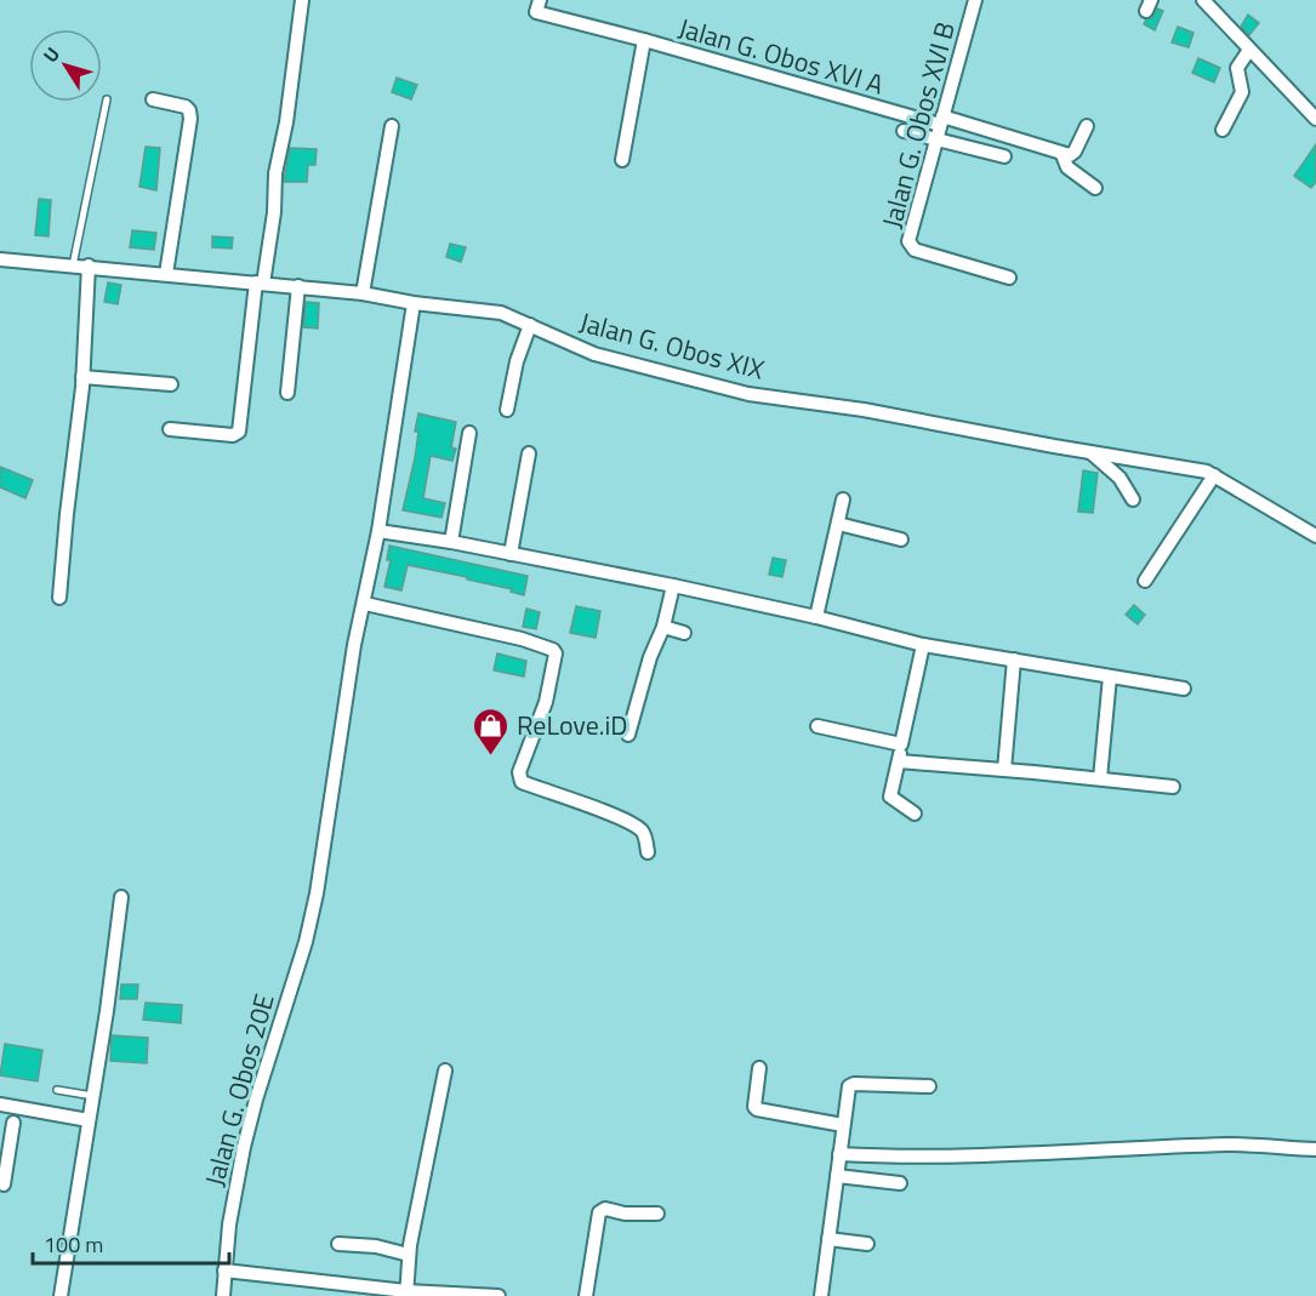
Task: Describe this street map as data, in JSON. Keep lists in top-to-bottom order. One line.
{"streets":{"street":["Jalan G. Obos XVI A","Jalan G. Obos XVI B","Jalan G. Obos XIX","Jalan G. Obos 20E"]},"crossings":[["Jalan G. Obos XVI A","Jalan G. Obos XVI B"],["Jalan G. Obos XIX","Jalan G. Obos 20E"]],"places":{"shop":["ReLove.iD"]},"scale_bar":"100 m","north":"top left"}
